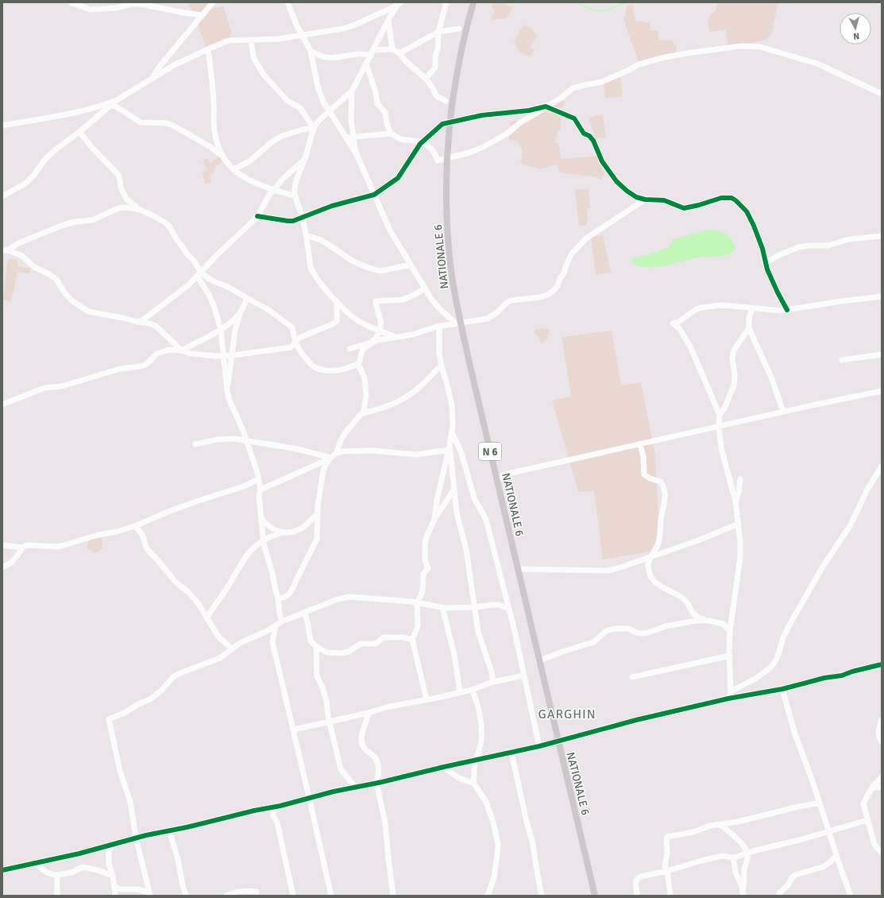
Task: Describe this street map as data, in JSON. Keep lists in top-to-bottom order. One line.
{"streets":{"main road":["NATIONALE 6","N 6"]},"districts":["GARGHIN"],"north":"bottom"}
